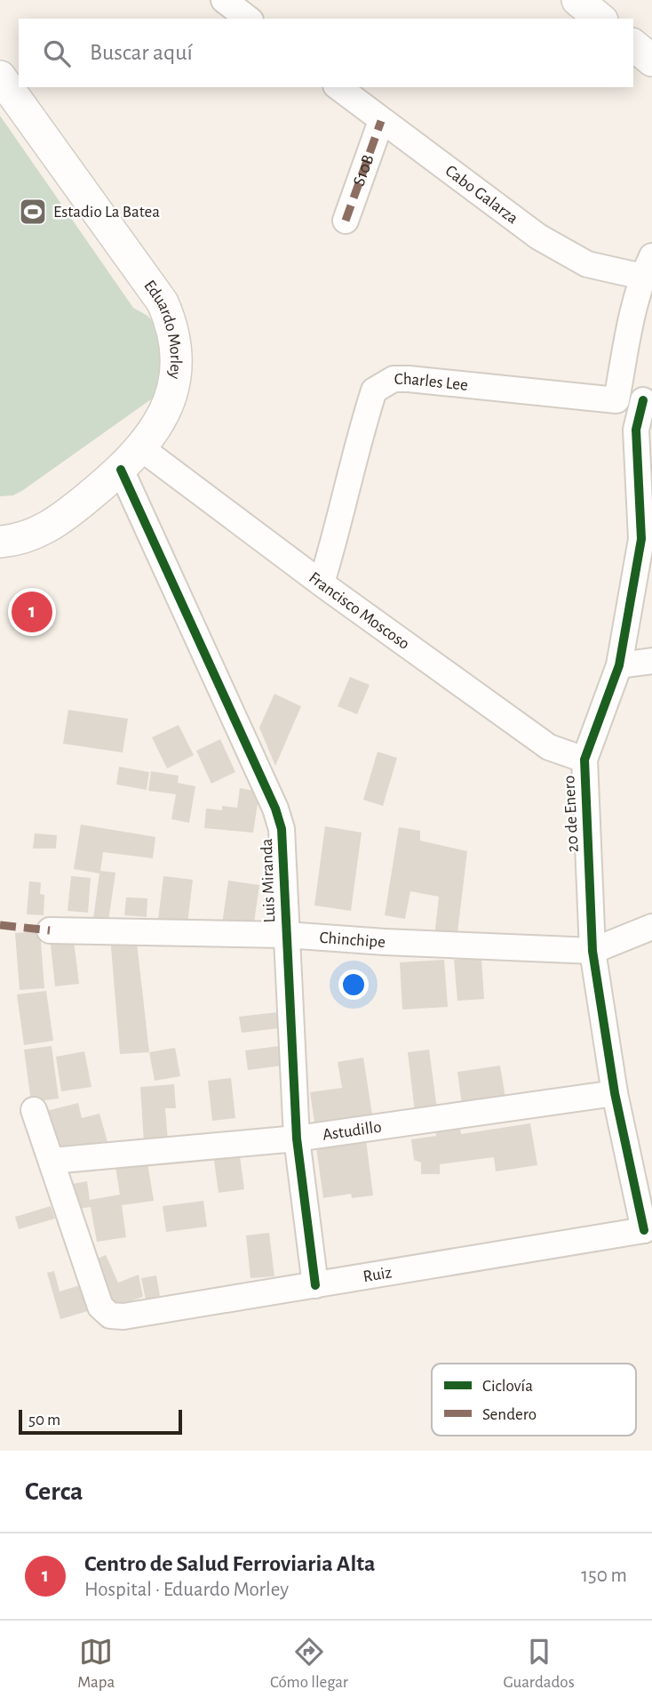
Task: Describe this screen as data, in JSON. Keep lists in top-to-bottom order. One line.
{"streets":{"street":["S10B","Cabo Galarza","Eduardo Morley","Charles Lee","Francisco Moscoso","20 de Enero","Luis Miranda","Chinchipe","Astudillo","Ruiz"]},"crossings":[["S10B","Cabo Galarza"],["Eduardo Morley","Francisco Moscoso"],["Eduardo Morley","Luis Miranda"],["Charles Lee","Francisco Moscoso"],["Charles Lee","20 de Enero"],["Francisco Moscoso","20 de Enero"],["Francisco Moscoso","Luis Miranda"],["20 de Enero","Chinchipe"],["20 de Enero","Astudillo"],["20 de Enero","Ruiz"],["Luis Miranda","Chinchipe"],["Luis Miranda","Astudillo"],["Luis Miranda","Ruiz"],["Astudillo","Ruiz"]],"places":{"sports":["Estadio La Batea"]},"legend":["Ciclovía","Sendero"],"scale_bar":"50 m","page":{"search":"Buscar aquí","pins":"1","scale":"50 m","heading":"Cerca","list":[{"mark":"1","name":"Centro de Salud Ferroviaria Alta","note":"Hospital · Eduardo Morley","value":"150 m"}],"nav":["Mapa","Cómo llegar","Guardados"]}}
